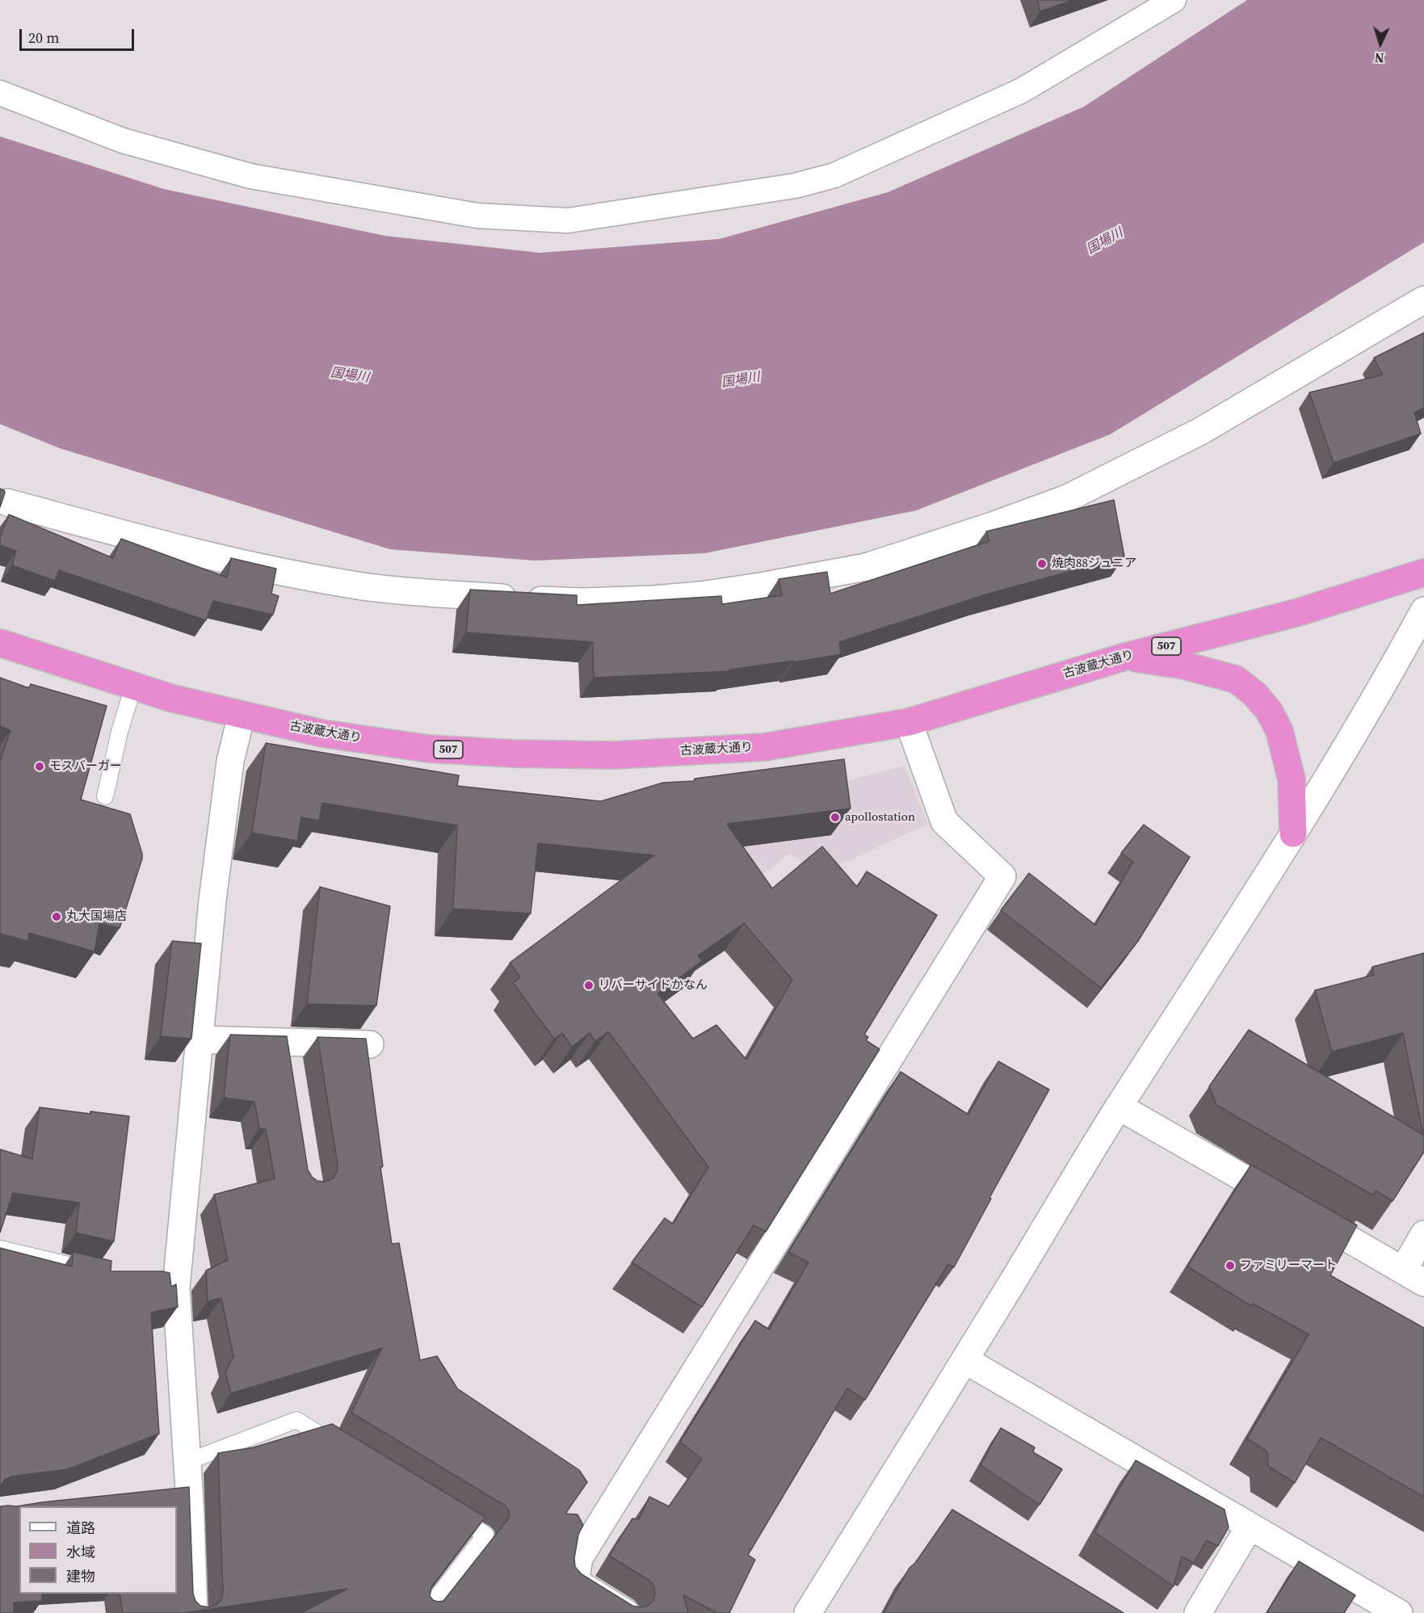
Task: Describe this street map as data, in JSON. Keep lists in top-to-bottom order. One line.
{"streets":{"highway":["507","古波蔵大通り"]},"water":["国場川"],"places":["焼肉88ジュニア","モスバーガー","apollostation","丸大国場店","リバーサイドかなん","ファミリーマート"],"legend":["道路","水域","建物"],"scale_bar":"20 m","north":"bottom"}
